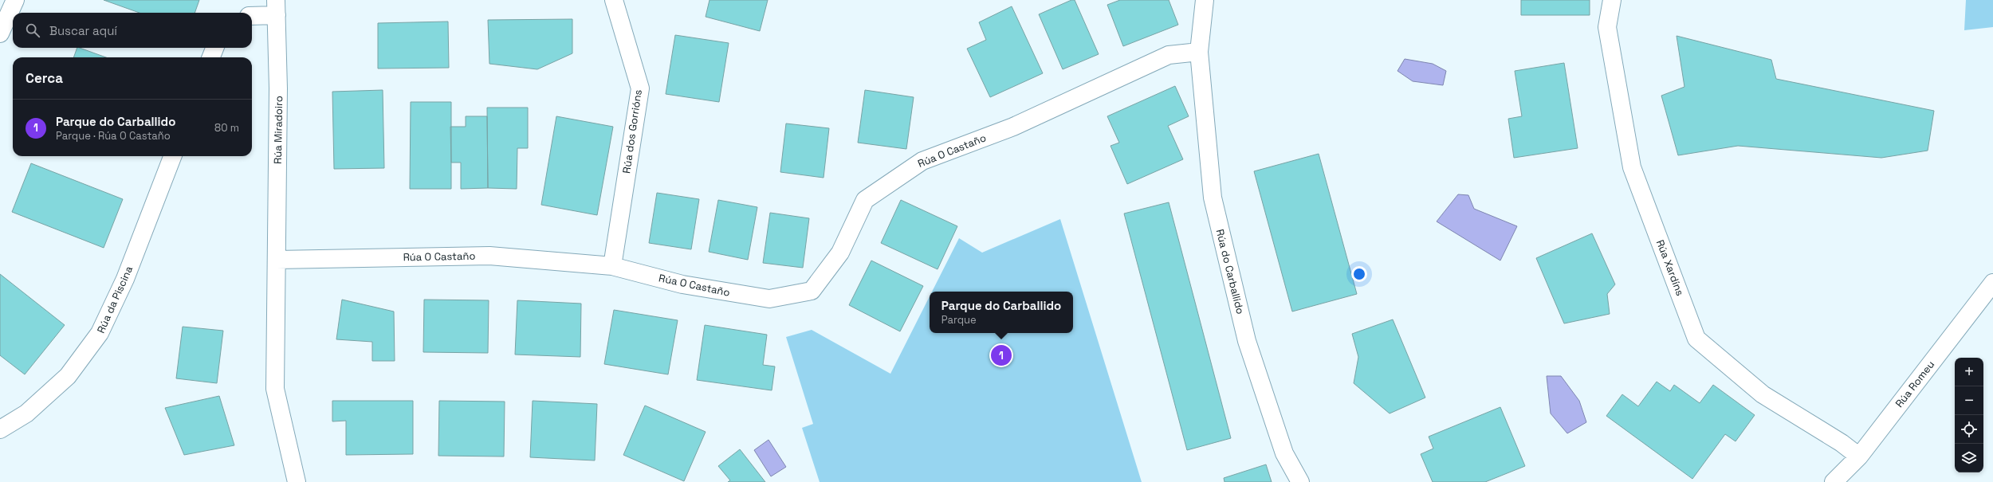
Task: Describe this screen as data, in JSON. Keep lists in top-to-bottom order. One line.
{"streets":{"street":["Rúa Miradoiro","Rúa dos Gorrións","Rúa O Castaño","Rúa Xardíns","Rúa do Carballido","Rúa da Piscina","Rúa Romeu"]},"crossings":[["Rúa Miradoiro","Rúa O Castaño"],["Rúa dos Gorrións","Rúa O Castaño"],["Rúa O Castaño","Rúa do Carballido"],["Rúa Xardíns","Rúa Romeu"]],"page":{"search":"Buscar aquí","heading":"Cerca","list":[{"mark":"1","name":"Parque do Carballido","note":"Parque · Rúa O Castaño","value":"80 m"}],"popup":["Parque do Carballido","Parque"],"pins":"1","map_buttons":["+","−"]}}
